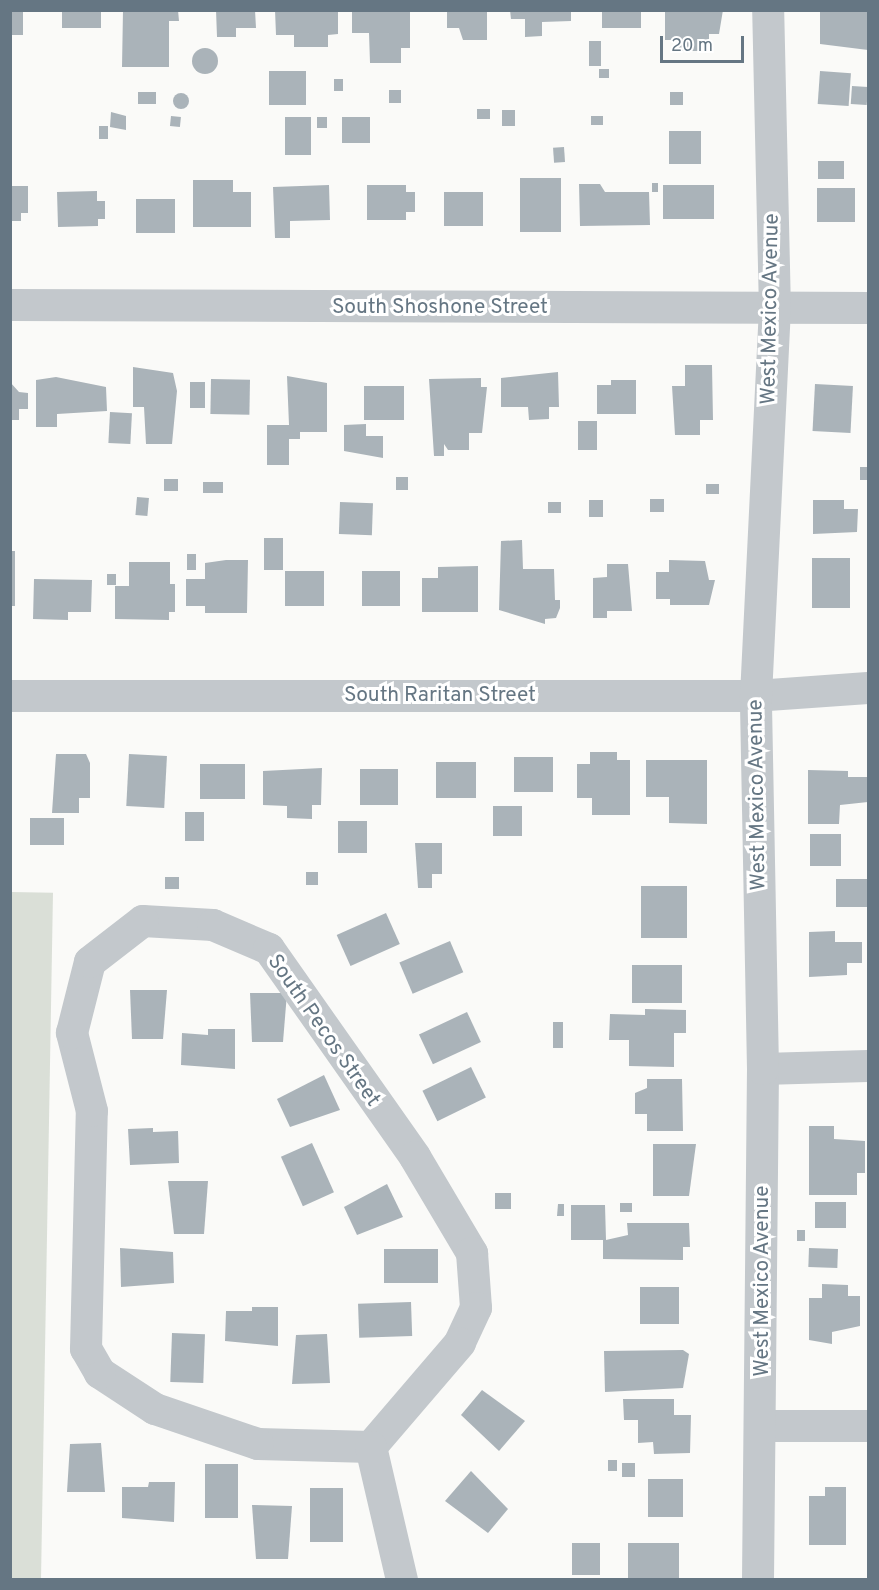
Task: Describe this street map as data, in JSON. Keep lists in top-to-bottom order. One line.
{"streets":{"street":["South Shoshone Street","West Mexico Avenue","South Raritan Street","South Pecos Street"]},"crossings":[["South Shoshone Street","West Mexico Avenue"],["West Mexico Avenue","South Raritan Street"]],"scale_bar":"20 m"}
